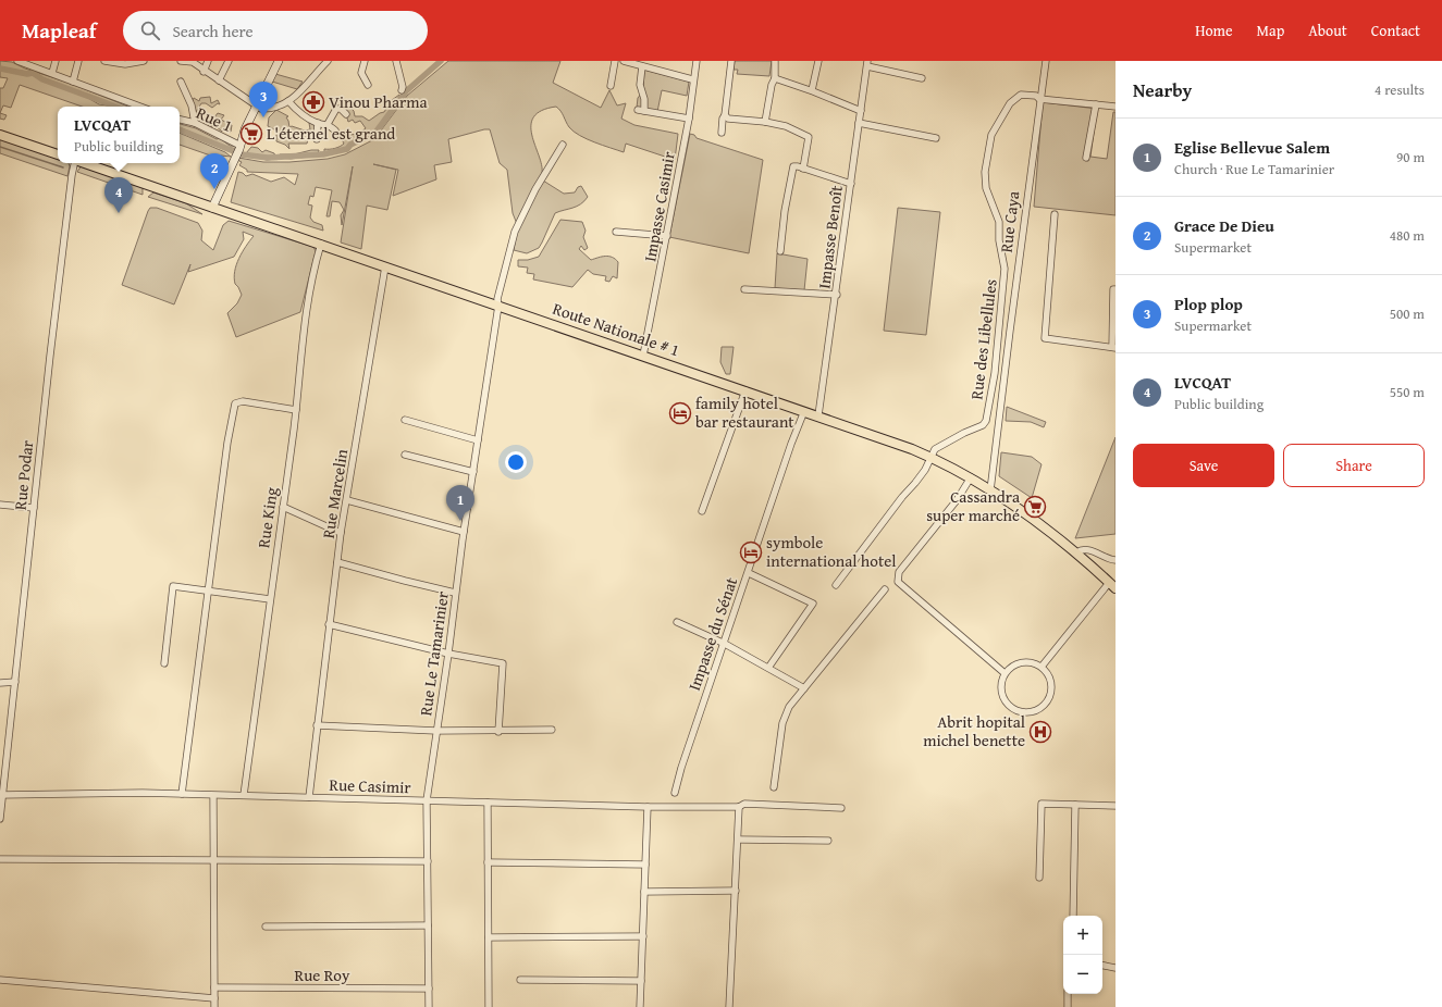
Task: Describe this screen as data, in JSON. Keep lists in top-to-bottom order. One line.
{"streets":{"main road":["Route Nationale # 1"],"street":["Rue 1","Impasse Casimir","Rue Caya","Impasse Benoît","Rue des Libellules","Rue Podar","Rue Marcelin","Rue King","Impasse du Sénat","Rue Le Tamarinier","Rue Casimir","Rue Roy"]},"crossings":[["Impasse Casimir","Route Nationale # 1"],["Rue Caya","Route Nationale # 1"],["Rue Caya","Rue des Libellules"],["Impasse Benoît","Route Nationale # 1"],["Route Nationale # 1","Rue des Libellules"],["Route Nationale # 1","Rue Marcelin"],["Route Nationale # 1","Rue King"],["Route Nationale # 1","Impasse du Sénat"],["Route Nationale # 1","Rue Le Tamarinier"],["Rue Podar","Rue Casimir"],["Rue Marcelin","Rue Casimir"],["Rue King","Rue Casimir"],["Rue Le Tamarinier","Rue Casimir"],["Rue Le Tamarinier","Rue Roy"]],"places":{"pharmacy":["Vinou Pharma"],"supermarket":["L'éternel est grand","Cassandra super marché"],"hotel":["family hotel bar restaurant","symbole international hotel"],"hospital":["Abrit hopital michel benette"]},"page":{"header":"Mapleaf","search":"Search here","nav":["Home","Map","About","Contact"],"heading":["Nearby","4 results"],"pins":["3","2","4","1"],"popup":["LVCQAT","Public building"],"list":[{"mark":"1","name":"Eglise Bellevue Salem","note":"Church · Rue Le Tamarinier","value":"90 m"},{"mark":"2","name":"Grace De Dieu","note":"Supermarket","value":"480 m"},{"mark":"3","name":"Plop plop","note":"Supermarket","value":"500 m"},{"mark":"4","name":"LVCQAT","note":"Public building","value":"550 m"}],"buttons":["Save","Share"],"map_buttons":["+","−"]}}
